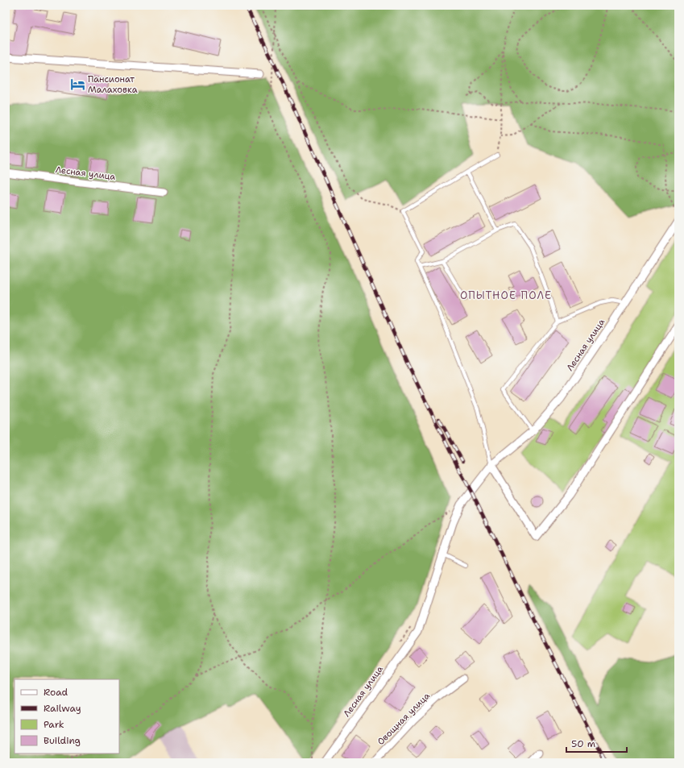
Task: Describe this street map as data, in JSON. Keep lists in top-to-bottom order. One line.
{"streets":{"street":["Лесная улица","Овощная улица"]},"districts":["ОПЫТНОЕ ПОЛЕ"],"places":{"hotel":["Пансионат Малаховка"]},"legend":["Road","Railway","Park","Building"],"scale_bar":"50 m"}
